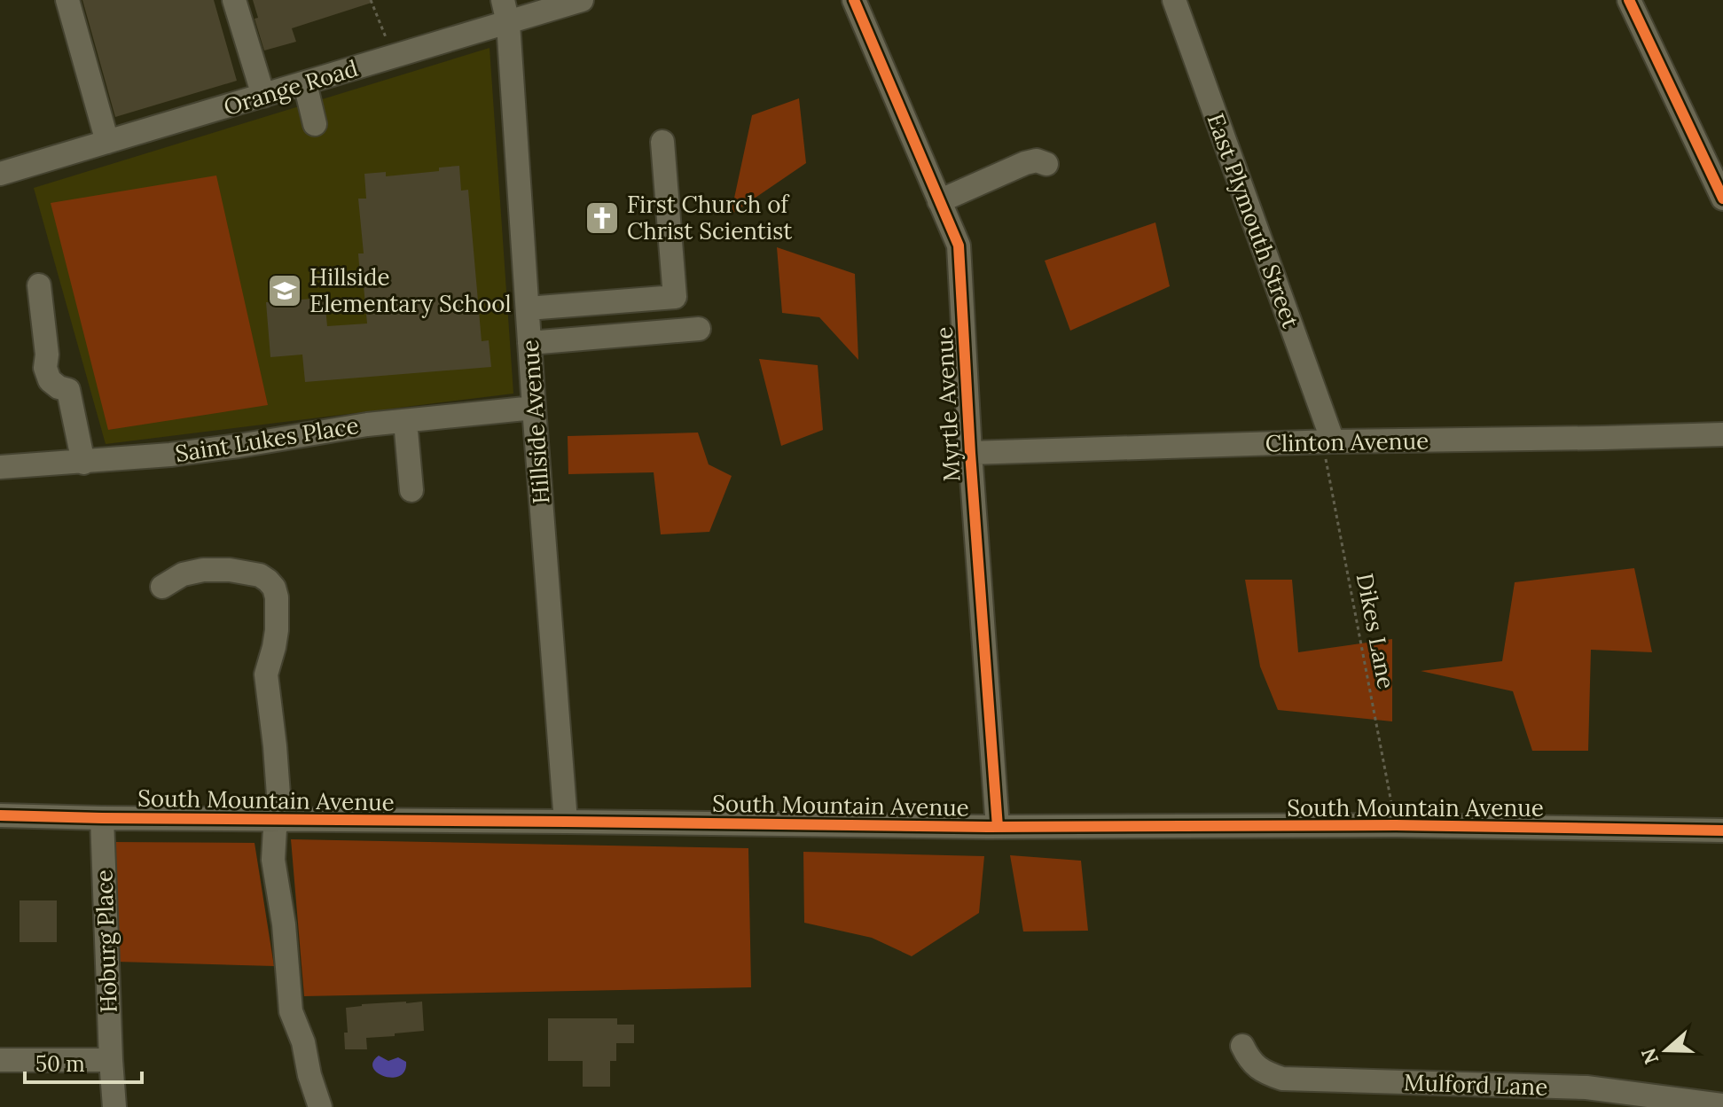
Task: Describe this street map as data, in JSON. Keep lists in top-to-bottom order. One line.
{"streets":{"street":["Orange Road","East Plymouth Street","Myrtle Avenue","Hillside Avenue","Saint Lukes Place","Clinton Avenue","South Mountain Avenue","Hoburg Place","Mulford Lane"],"path":["Dikes Lane"]},"crossings":[["Orange Road","Hillside Avenue"],["East Plymouth Street","Clinton Avenue"],["East Plymouth Street","Dikes Lane"],["Myrtle Avenue","Clinton Avenue"],["Myrtle Avenue","South Mountain Avenue"],["Hillside Avenue","Saint Lukes Place"],["Hillside Avenue","South Mountain Avenue"],["Clinton Avenue","Dikes Lane"],["Dikes Lane","South Mountain Avenue"],["South Mountain Avenue","Hoburg Place"]],"places":{"church":["First Church of Christ Scientist"],"school or university":["Hillside Elementary School"]},"scale_bar":"50 m","north":"left"}
